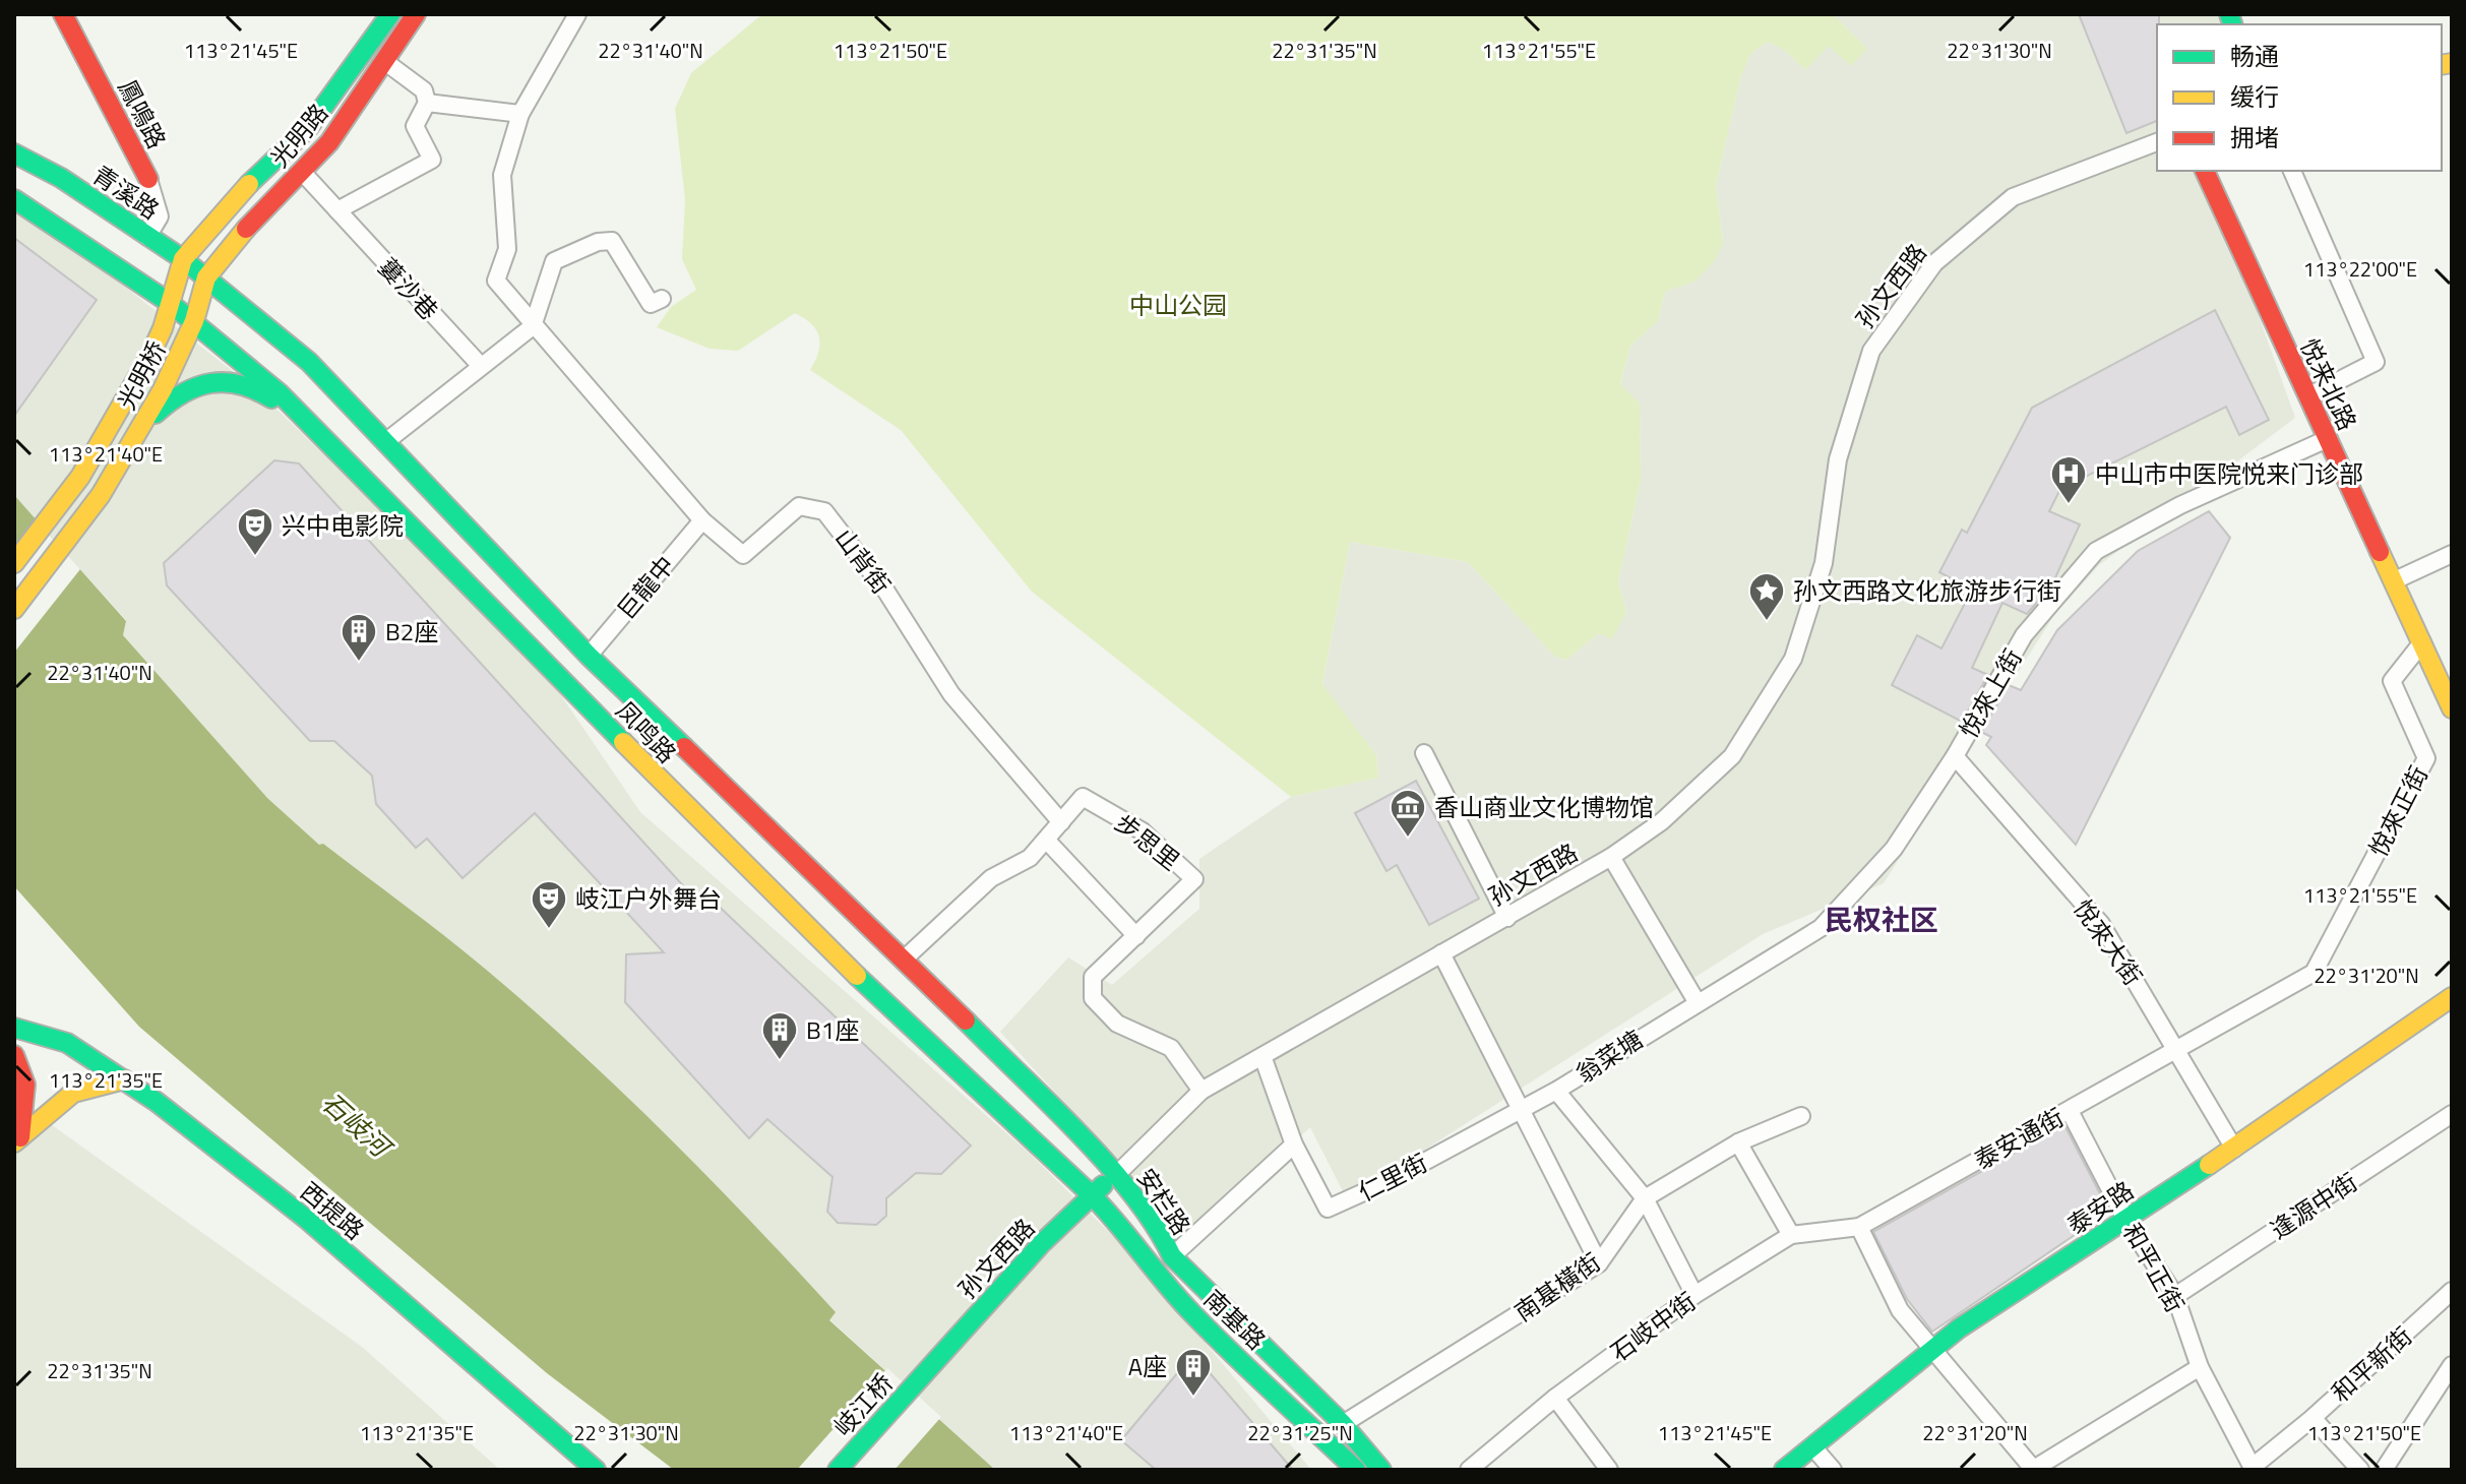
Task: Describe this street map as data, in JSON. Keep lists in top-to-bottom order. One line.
{"streets":{"main road":["鳳鳴路","光明路","青溪路","孙文西路","光明桥","悦来北路","凤鸣路","安栏路","泰安路","西提路","南基路","岐江桥"],"street":["蔞沙巷","山背街","巨龍中","悅來上街","悅來正街","步思里","悅來大街","翁菜塘","泰安通街","仁里街","逢源中街","和平正街","南基橫街","石岐中街","和平新街"]},"crossings":[["鳳鳴路","青溪路"],["光明路","青溪路"],["光明路","蔞沙巷"],["光明路","光明桥"],["光明路","凤鸣路"],["青溪路","光明桥"],["青溪路","凤鸣路"],["孙文西路","凤鸣路"],["孙文西路","步思里"],["孙文西路","仁里街"],["孙文西路","安栏路"],["孙文西路","南基路"],["孙文西路","岐江桥"],["光明桥","凤鸣路"],["悦来北路","悅來上街"],["悦来北路","悅來正街"],["山背街","巨龍中"],["山背街","步思里"],["巨龍中","凤鸣路"],["悅來上街","悅來大街"],["悅來上街","翁菜塘"],["凤鸣路","步思里"],["凤鸣路","安栏路"],["凤鸣路","南基路"],["悅來正街","悅來大街"],["悅來正街","泰安通街"],["悅來大街","泰安通街"],["悅來大街","泰安路"],["翁菜塘","仁里街"],["泰安通街","和平正街"],["泰安通街","石岐中街"],["安栏路","南基路"],["逢源中街","和平正街"],["泰安路","和平正街"],["和平正街","和平新街"],["南基橫街","南基路"]],"districts":["民权社区"],"water":["石岐河"],"parks":["中山公园"],"places":{"hospital":["中山市中医院悦来门诊部"],"theatre":["兴中电影院","岐江户外舞台"],"place":["孙文西路文化旅游步行街"],"building":["B2座","B1座","A座"],"museum":["香山商业文化博物馆"]},"legend":["畅通","缓行","拥堵"],"coordinates":["113°21'45\"E","113°21'50\"E","113°21'55\"E","22°31'40\"N","22°31'35\"N","22°31'30\"N","113°22'00\"E","113°21'40\"E","22°31'20\"N","113°21'35\"E","22°31'25\"N"]}
